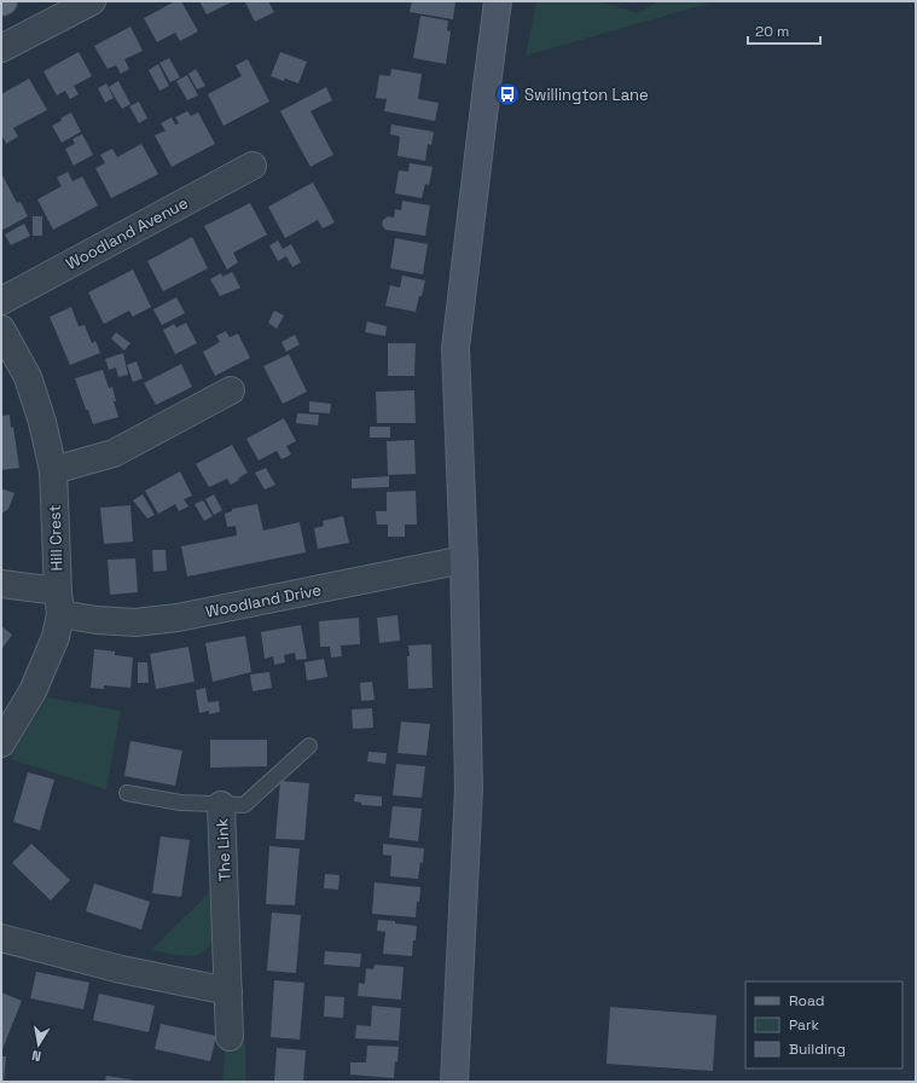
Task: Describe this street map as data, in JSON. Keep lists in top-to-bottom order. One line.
{"streets":{"street":["Woodland Avenue","Hill Crest","Woodland Drive","The Link"]},"crossings":[["Hill Crest","Woodland Drive"]],"places":{"bus stop":["Swillington Lane"]},"legend":["Road","Park","Building"],"scale_bar":"20 m","north":"bottom"}
